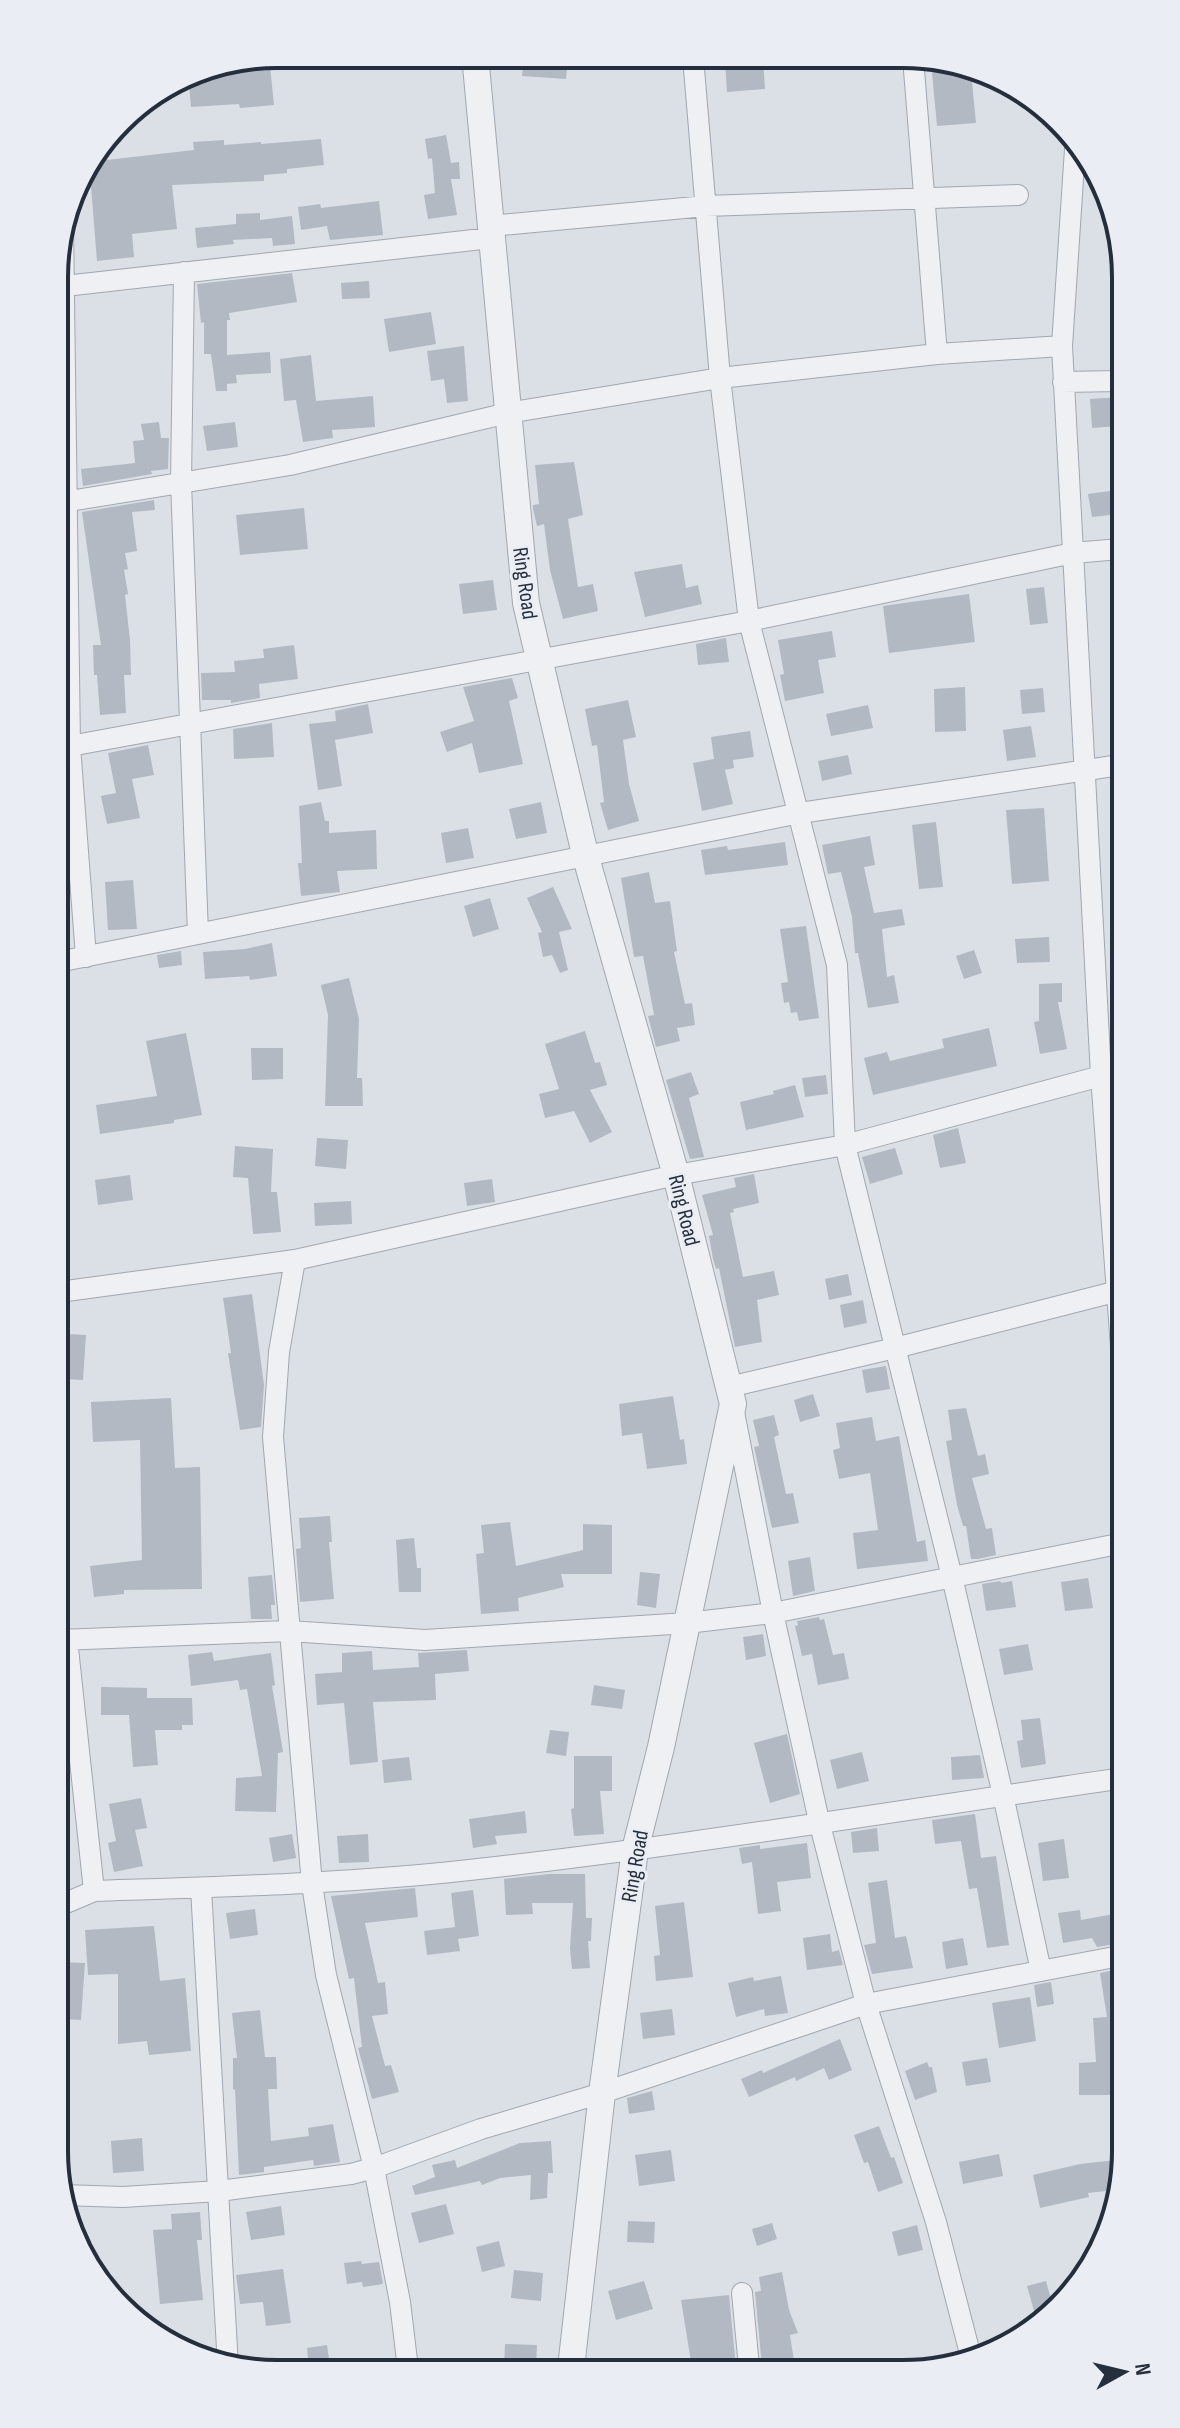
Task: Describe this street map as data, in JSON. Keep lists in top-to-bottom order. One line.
{"streets":{"street":["Ring Road"]},"north":"right"}
